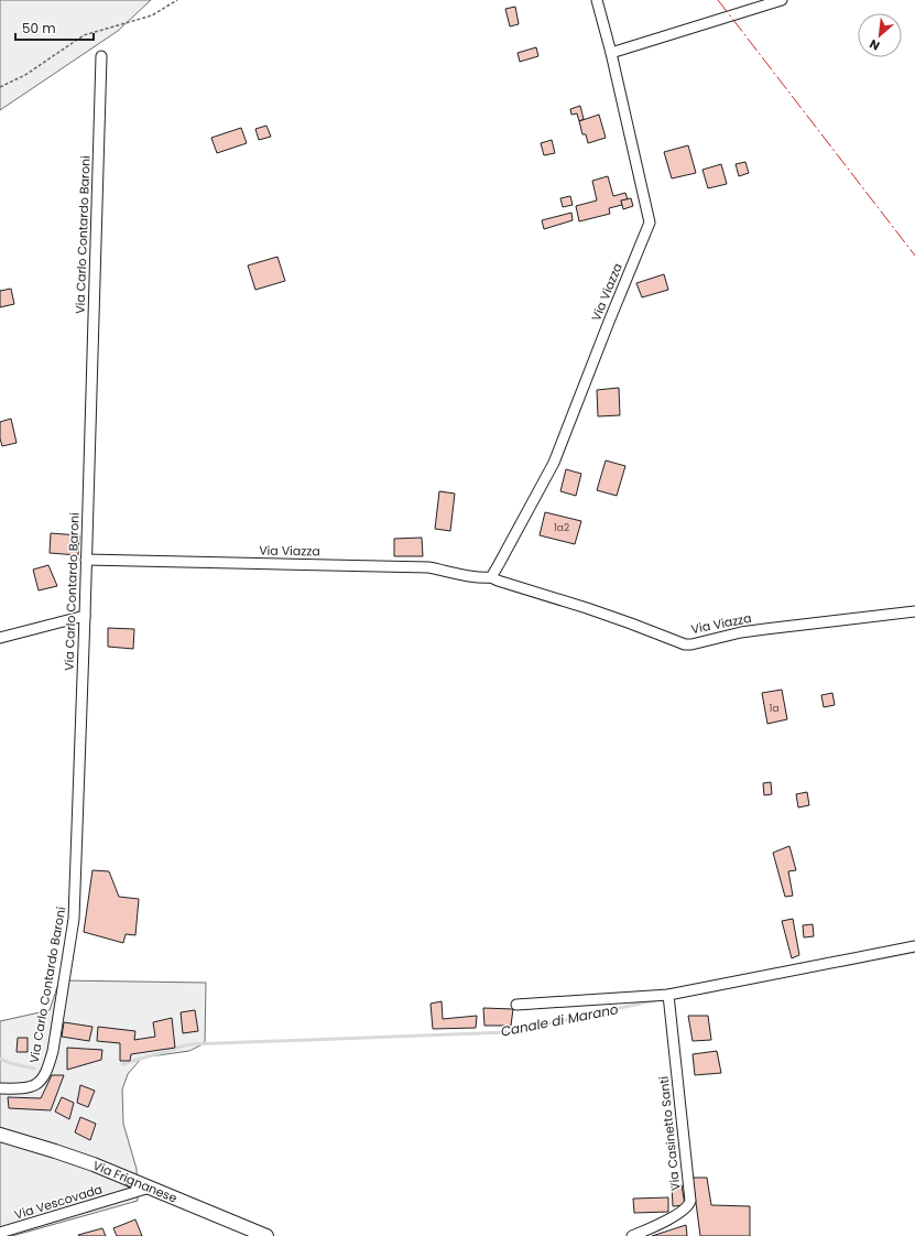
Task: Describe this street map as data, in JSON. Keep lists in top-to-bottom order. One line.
{"streets":{"main road":["Via Frignanese"],"street":["Via Carlo Contardo Baroni","Via Viazza","Via Casinetto Santi","Via Vescovada"]},"crossings":[["Via Carlo Contardo Baroni","Via Viazza"],["Via Frignanese","Via Vescovada"]],"water":["Canale di Marano"],"house_numbers":["1a2","1a"],"scale_bar":"50 m","north":"bottom left"}
